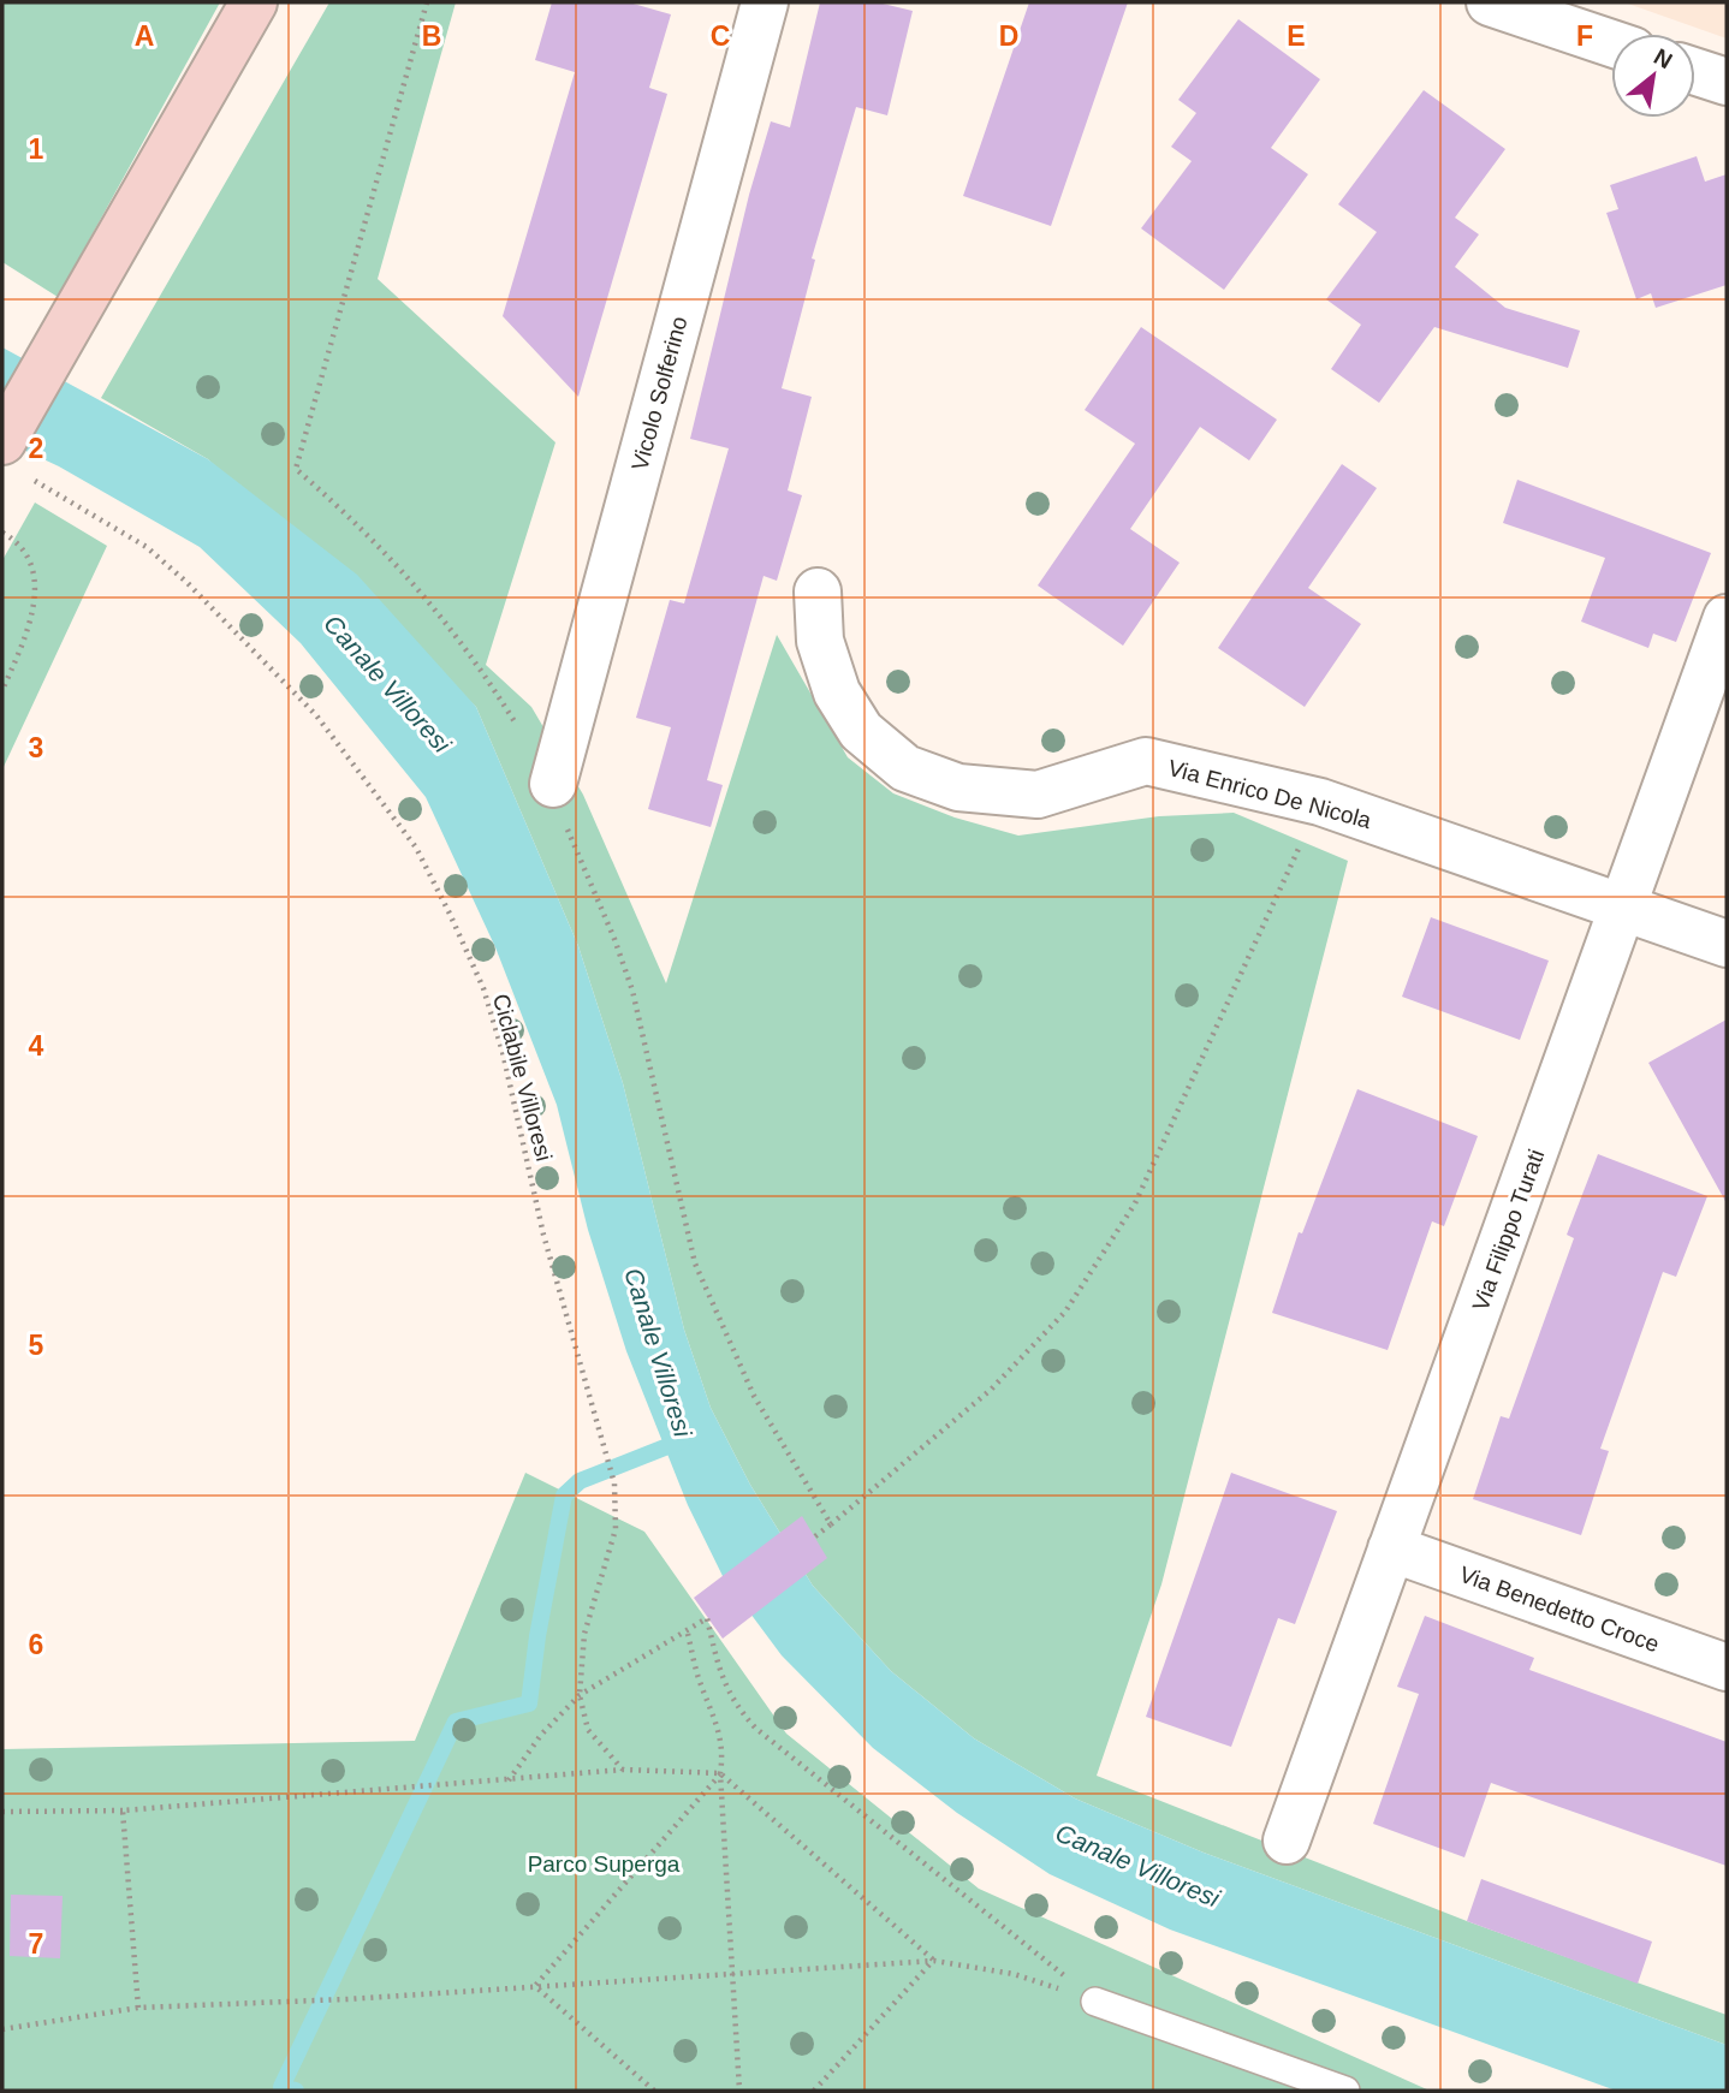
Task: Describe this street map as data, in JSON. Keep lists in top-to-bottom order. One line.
{"streets":{"street":["Vicolo Solferino","Via Enrico De Nicola","Via Filippo Turati","Via Benedetto Croce"],"path":["Ciclabile Villoresi"]},"crossings":[["Via Enrico De Nicola","Via Filippo Turati"],["Via Filippo Turati","Via Benedetto Croce"]],"water":["Canale Villoresi"],"parks":["Parco Superga"],"north":"top right","grid":{"columns":["A","B","C","D","E","F"],"rows":["1","2","3","4","5","6","7"]}}
